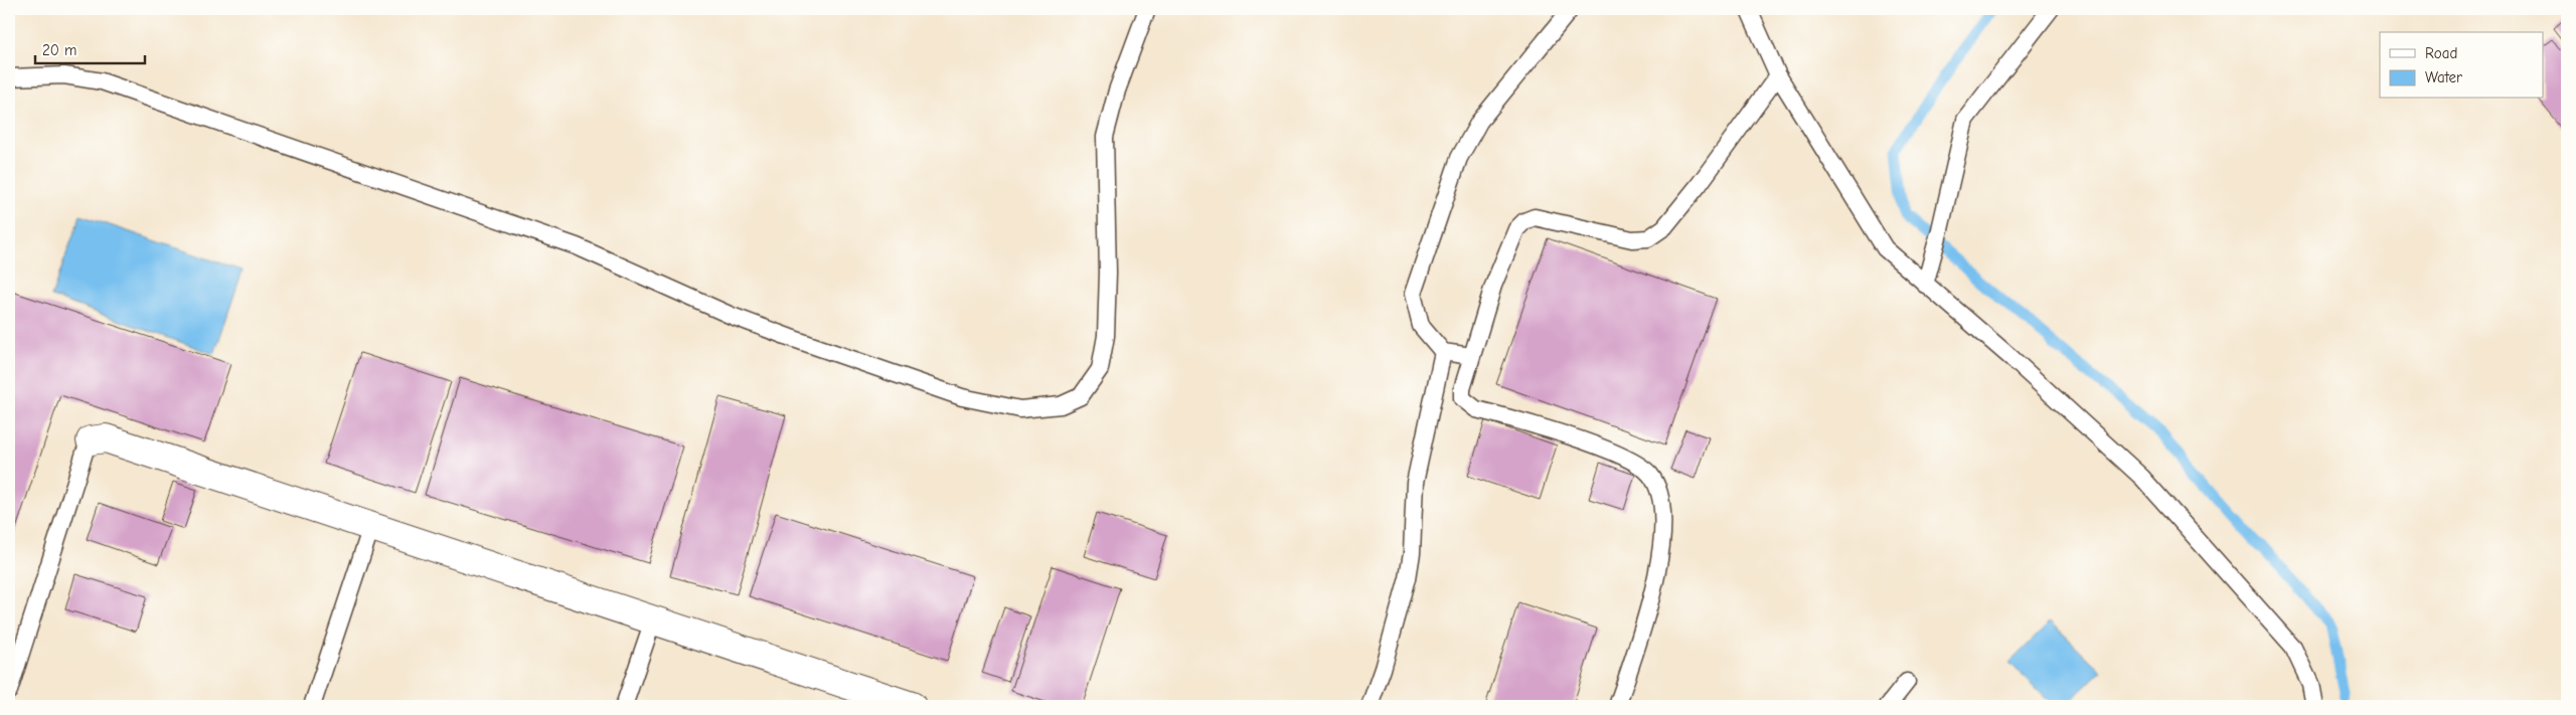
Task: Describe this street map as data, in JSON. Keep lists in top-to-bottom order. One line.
{"legend":["Road","Water"],"scale_bar":"20 m"}
